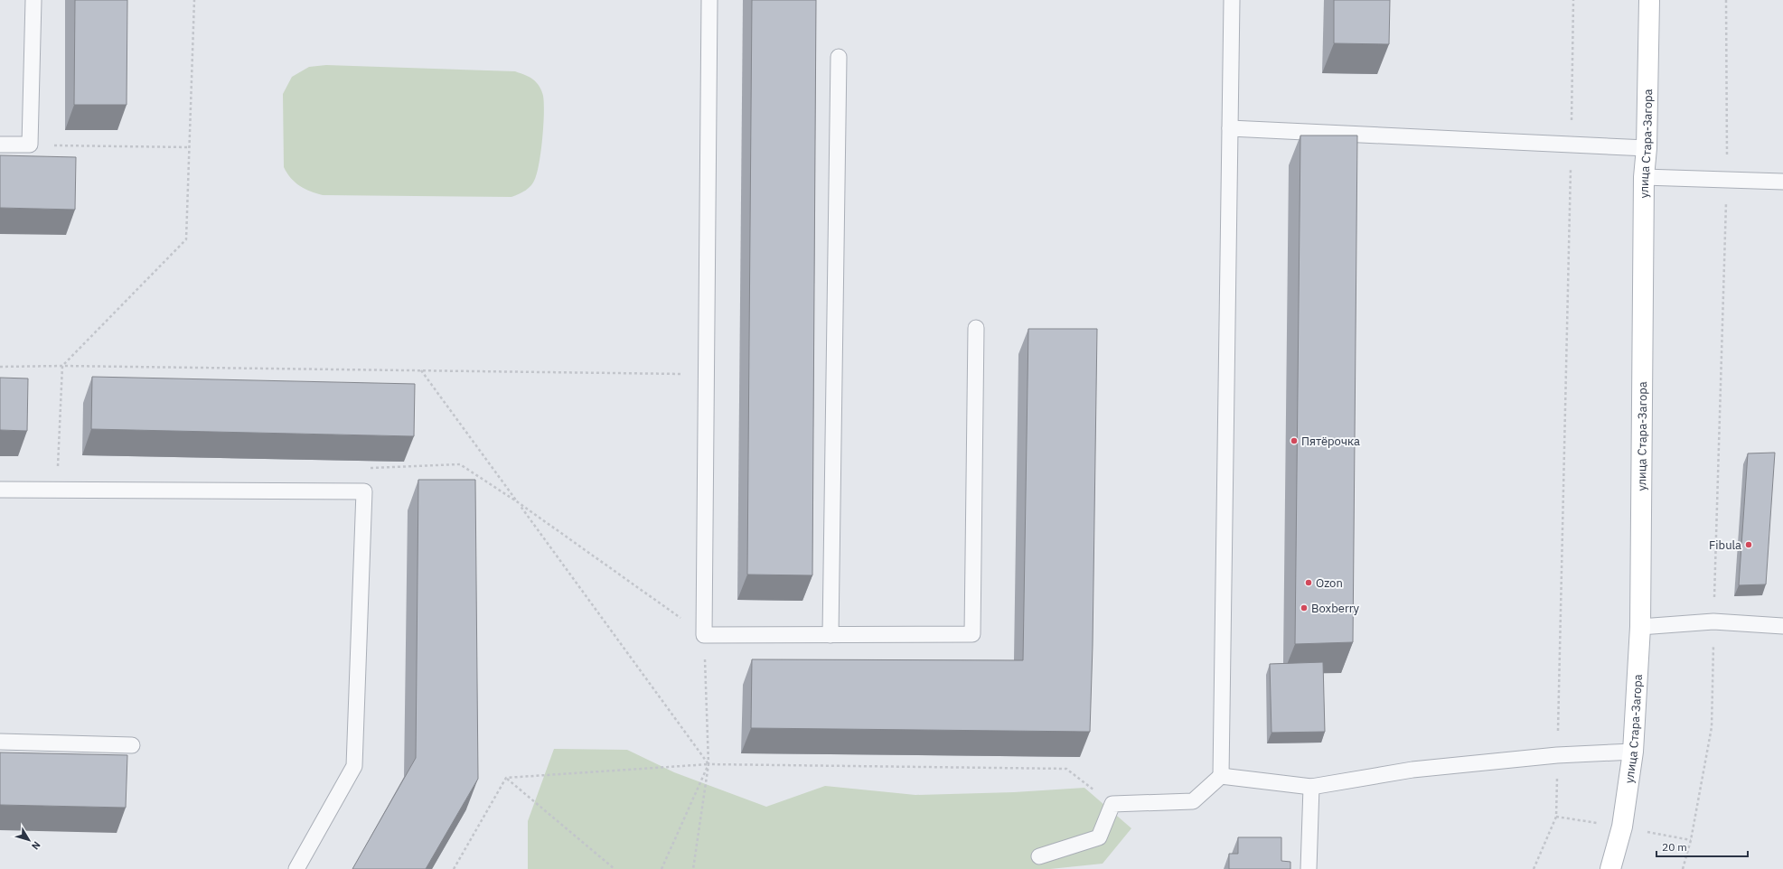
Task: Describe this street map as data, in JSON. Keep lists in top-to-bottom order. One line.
{"streets":{"main road":["улица Стара-Загора"]},"places":["Пятёрочка","Fibula","Ozon","Boxberry"],"scale_bar":"20 m","north":"bottom right"}
